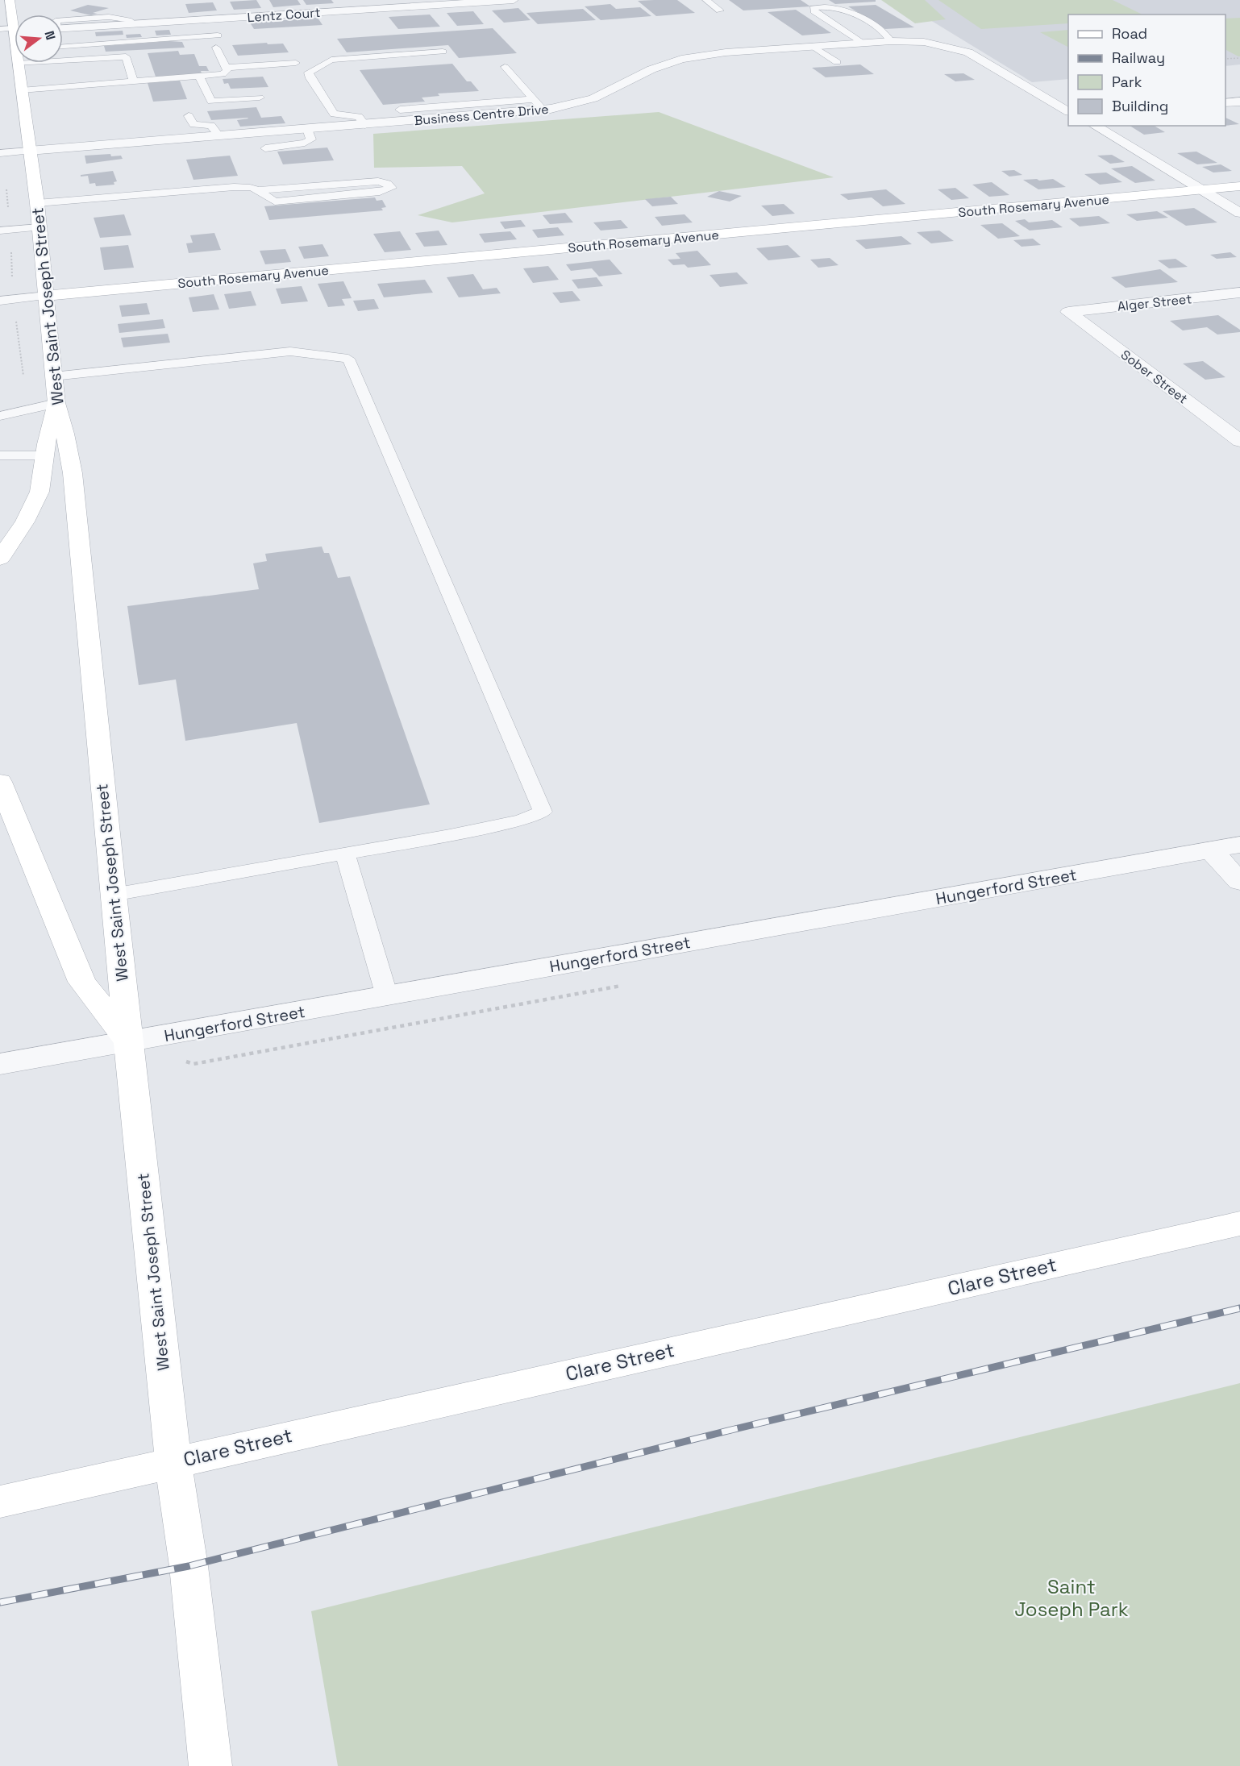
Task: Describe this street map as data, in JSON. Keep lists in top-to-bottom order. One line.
{"streets":{"street":["Lentz Court","Business Centre Drive","South Rosemary Avenue","Alger Street","West Saint Joseph Street","Sober Street","Hungerford Street","Clare Street"]},"crossings":[["Business Centre Drive","West Saint Joseph Street"],["South Rosemary Avenue","West Saint Joseph Street"],["Alger Street","Sober Street"],["West Saint Joseph Street","Hungerford Street"],["West Saint Joseph Street","Clare Street"]],"parks":["Saint Joseph Park"],"legend":["Road","Railway","Park","Building"],"north":"right"}
